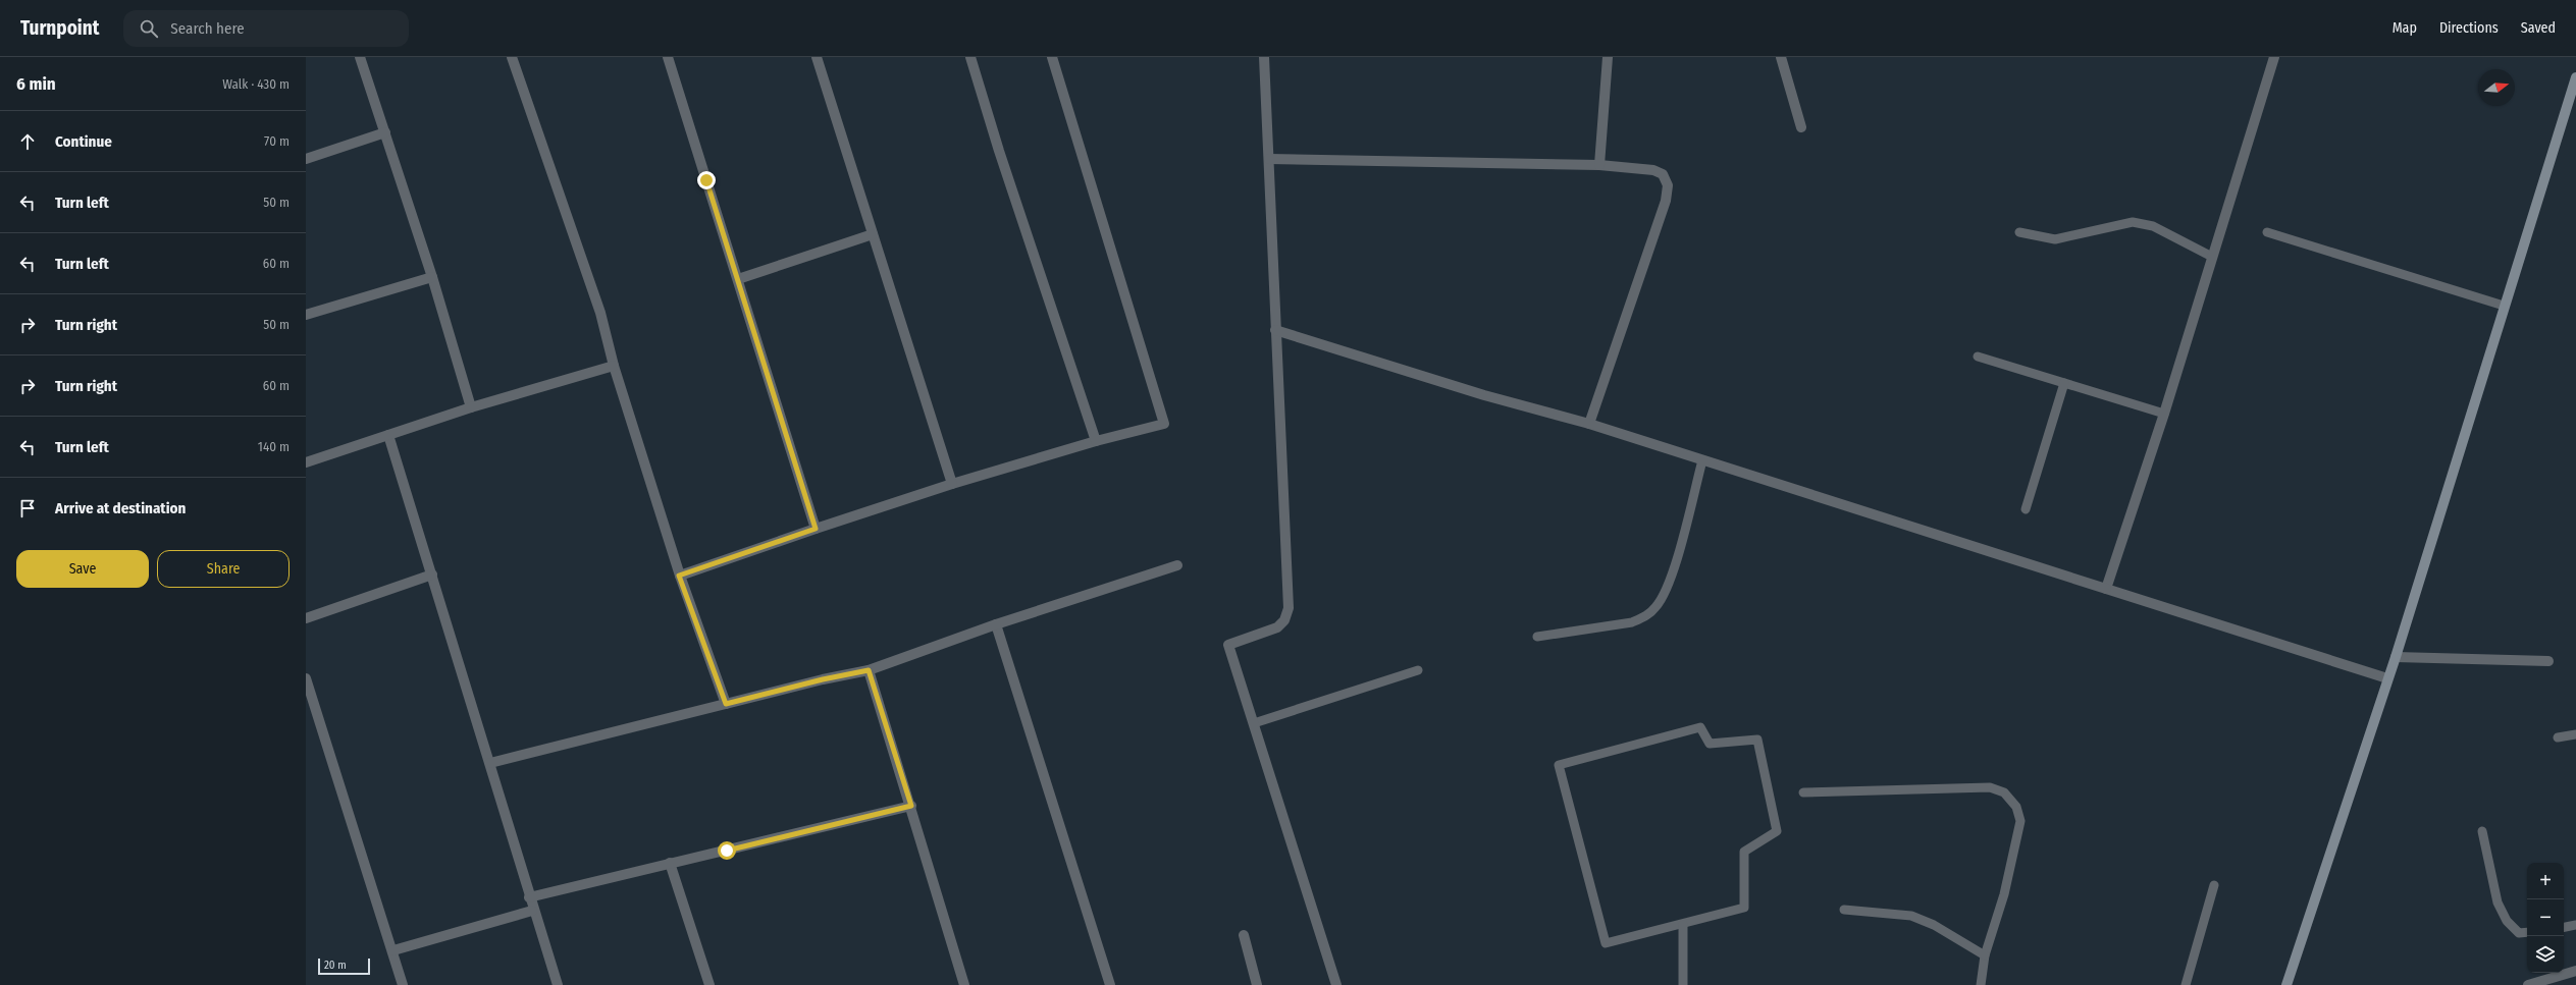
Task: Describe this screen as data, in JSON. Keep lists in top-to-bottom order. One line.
{"scale_bar":"20 m","north":"right","page":{"header":"Turnpoint","search":"Search here","nav":["Map","Directions","Saved"],"heading":["6 min","Walk · 430 m"],"list":[["Continue","70 m"],["Turn left","50 m"],["Turn left","60 m"],["Turn right","50 m"],["Turn right","60 m"],["Turn left","140 m"],"Arrive at destination"],"buttons":["Save","Share"],"map_buttons":["+","−"],"scale":"20 m"}}
